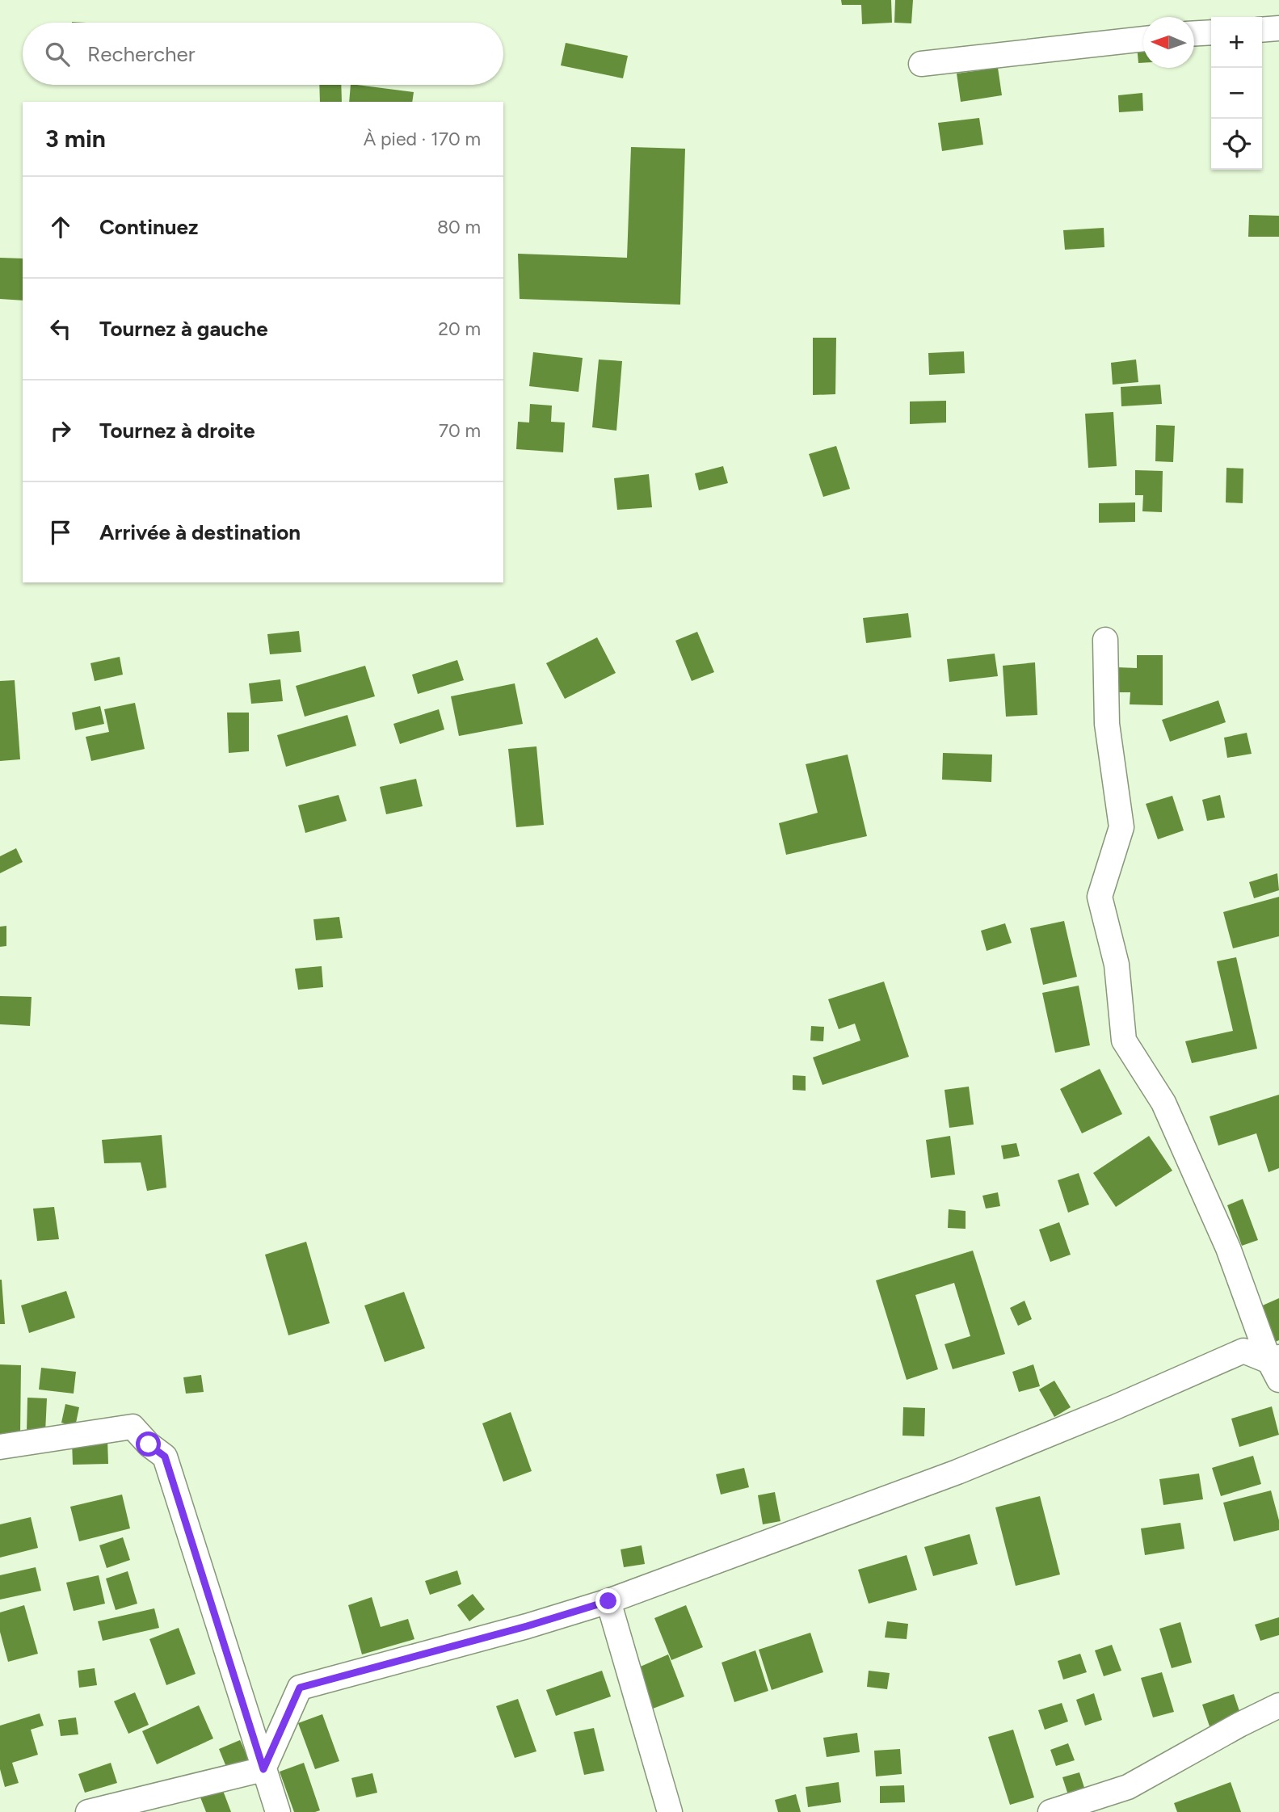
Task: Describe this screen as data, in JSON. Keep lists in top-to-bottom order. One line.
{"north":"left","page":{"map_buttons":["+","−"],"search":"Rechercher","heading":["3 min","À pied · 170 m"],"list":[["Continuez","80 m"],["Tournez à gauche","20 m"],["Tournez à droite","70 m"],"Arrivée à destination"]}}
